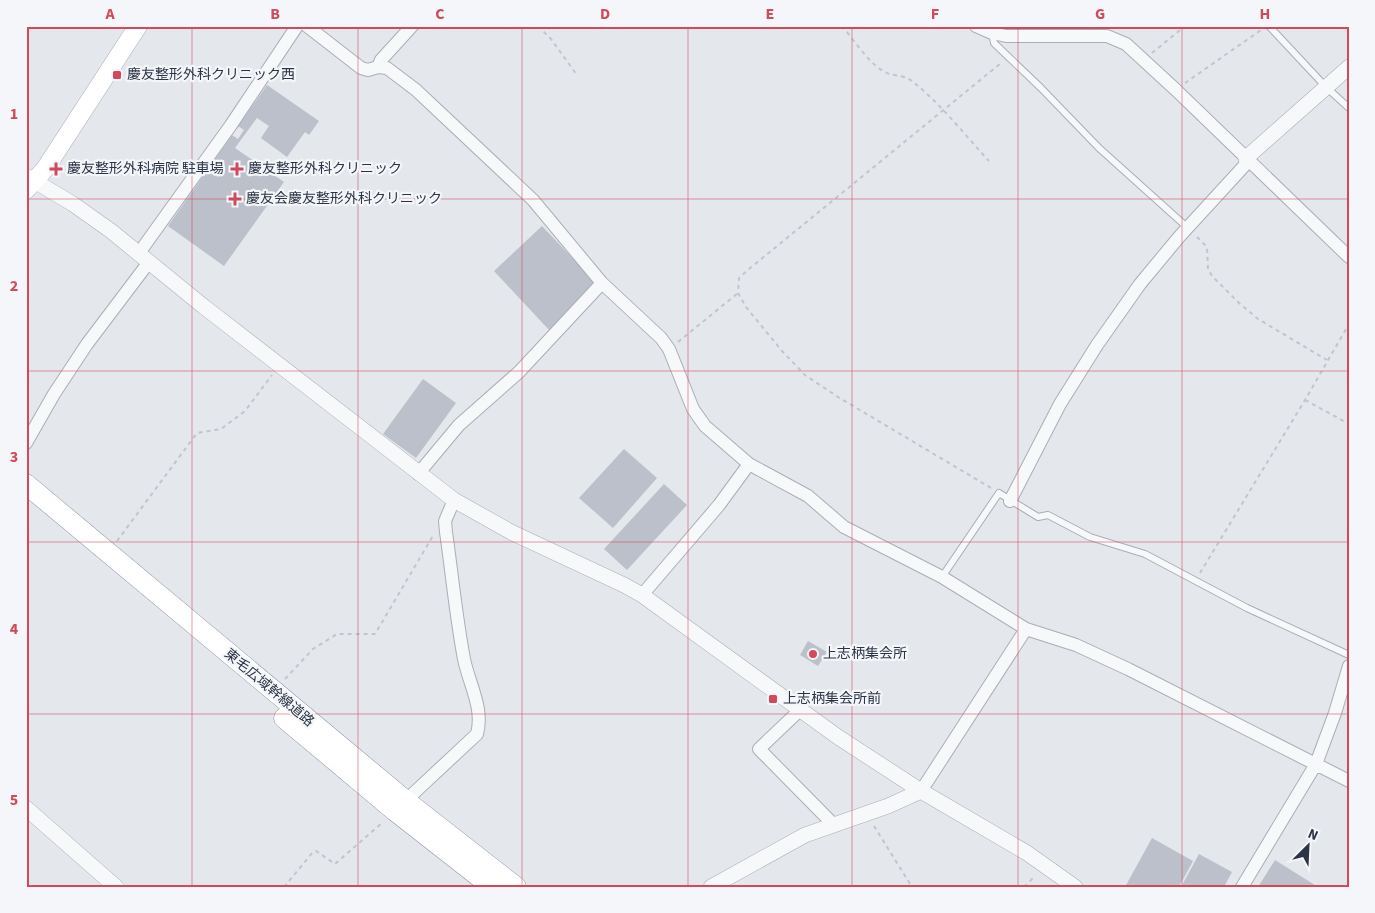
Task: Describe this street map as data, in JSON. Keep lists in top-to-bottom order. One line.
{"streets":{"highway":["東毛広域幹線道路"]},"places":{"transit":["慶友整形外科クリニック西","上志柄集会所前"],"health":["慶友整形外科病院 駐車場","慶友整形外科クリニック","慶友会慶友整形外科クリニック"],"other":["上志柄集会所"]},"north":"top right","grid":{"columns":["A","B","C","D","E","F","G","H"],"rows":["1","2","3","4","5"]}}
